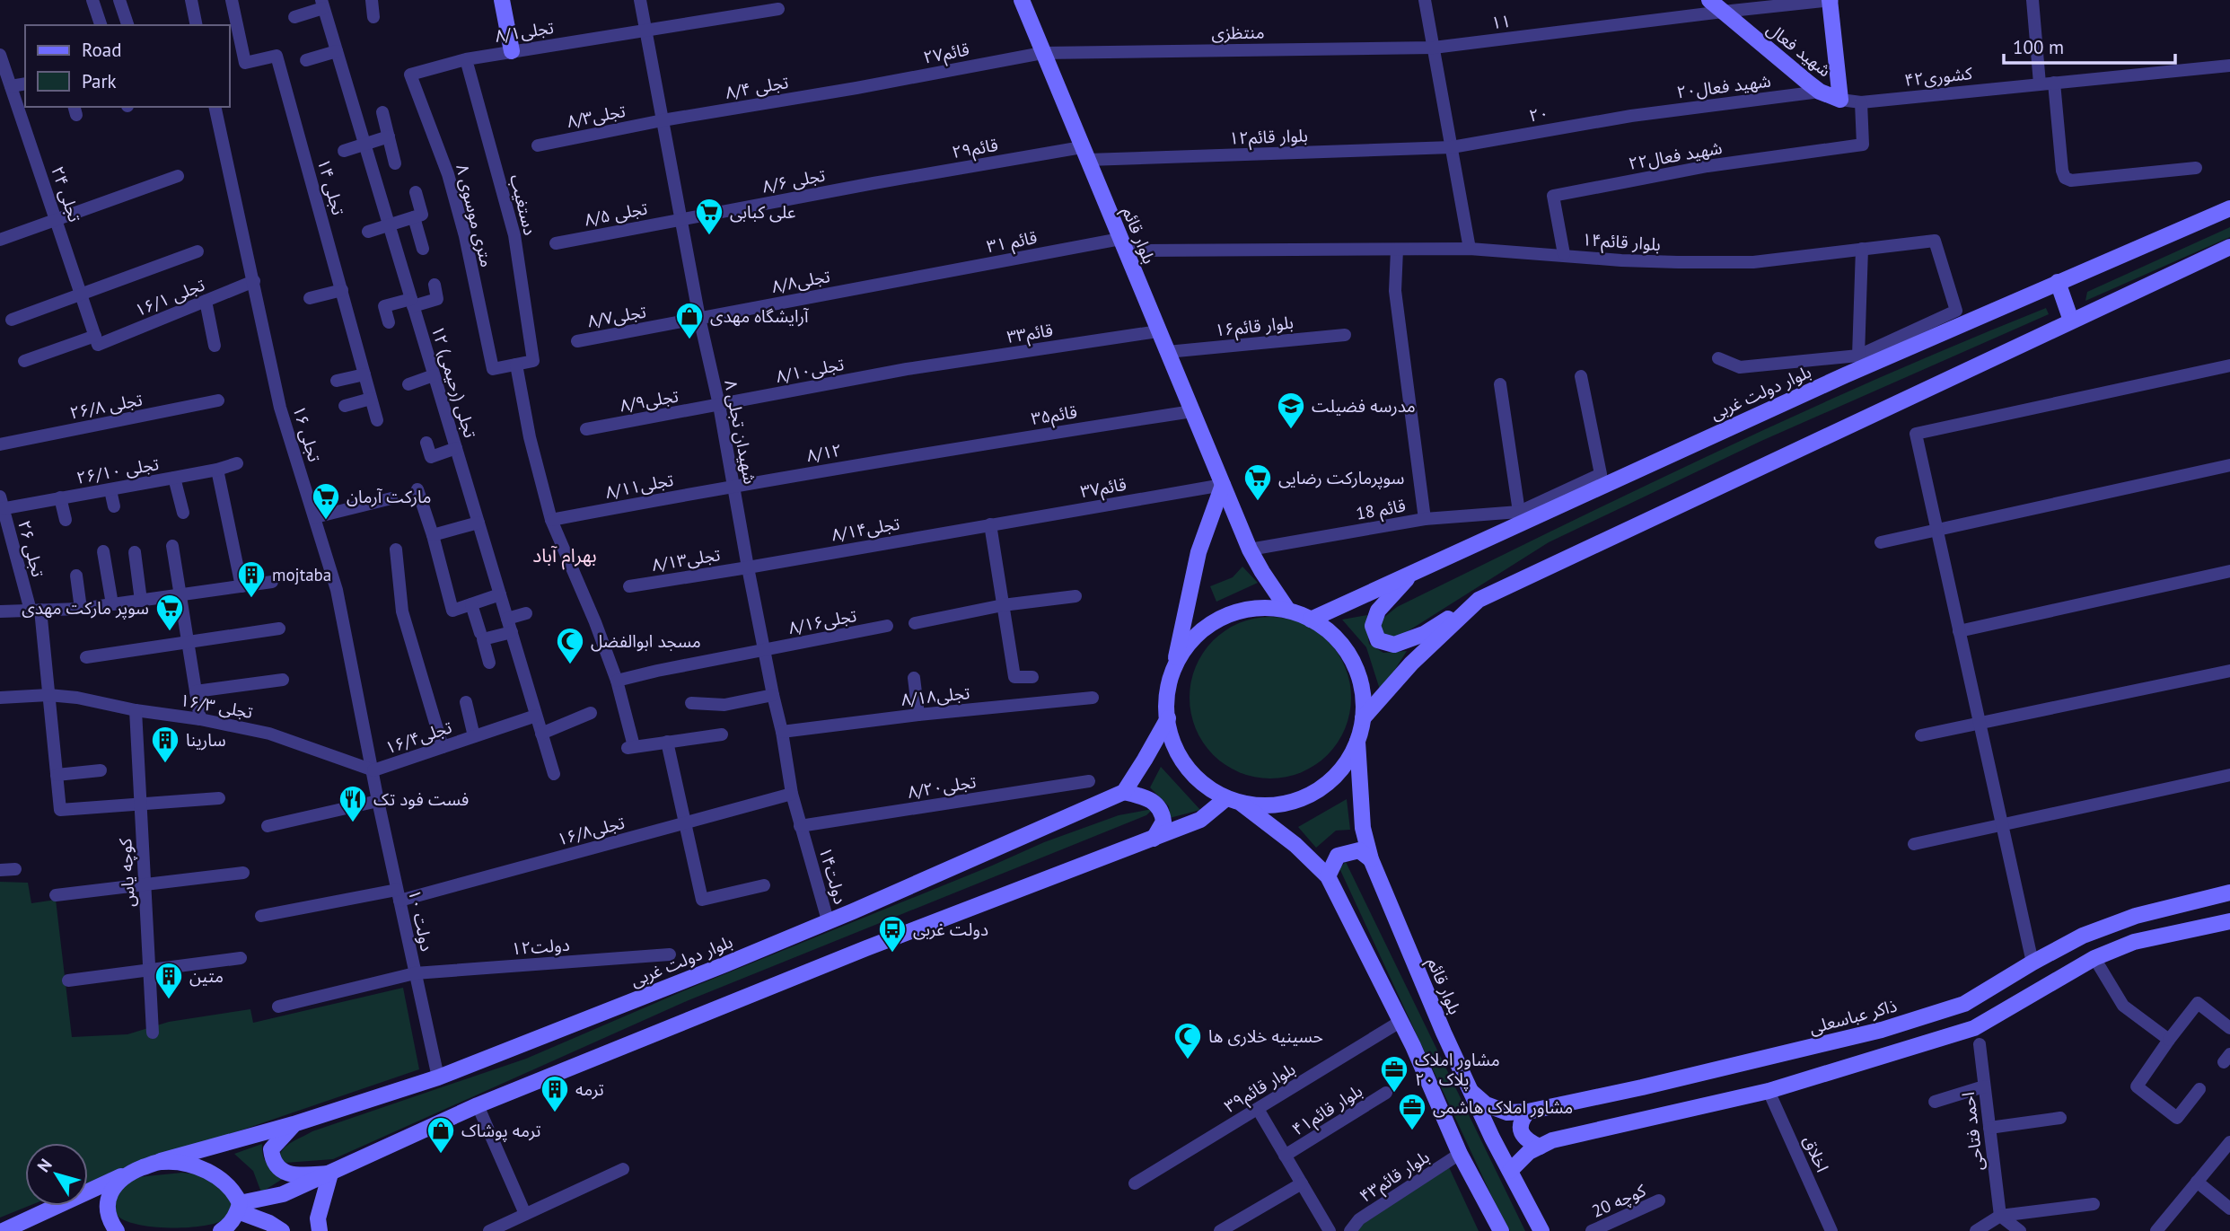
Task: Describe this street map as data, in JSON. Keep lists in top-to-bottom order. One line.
{"streets":{"main road":["شهید فعال","بلوار قائم","بلوار دولت غربی","ذاکر عباسعلی"],"street":["۱۱","تجلی۸/۱","منتظزی","قائم۲۷","کشوری۴۲","شهید فعال۲۰","۸/۴ تجلی","۲۰","تجلی۸/۳","بلوار قائم۱۲","قائم۲۹","شهید فعال۲۲","تجلی ۸/۶","تجلی ۱۴","۲۴ تجلی","دستغیب","تجلی ۸/۵","۸ متری موسوی","قائم ۳۱","بلوار قائم۱۴","تجلی۸/۸","۱۶/۱ تجلی","تجلی۸/۷","بلوار قائم۱۶","قائم۳۳","تجلی۸/۱۰","۱۲ تجلی (رحیمی)","تجلی۸/۹","۲۶/۸ تجلی","قائم۳۵","شهیدان تجلی ۸","۱۶ تجلی","۸/۱۲","۲۶/۱۰ تجلی","تجلی۸/۱۱","قائم۳۷","18 قائم","تجلی۸‌/۱۴","۲۶ تجلی","تجلی۸/۱۳","تجلی۸/۱۶","تجلی۸/۱۸","۱۶/۳ تجلی","تجلی۱۶/۴","تجلی۸/۲۰","تجلی۱۶/۸","کوچه یاس","۱۴دولت","۱۰ دولت","۱۲دولت","بلوار قائم۳۹","بلوار قائم۴۱","احمد فتاحی","اخلاق","بلوار قائم۴۳","کوچه 20"]},"crossings":[["۱۱","منتظزی"],["۱۱","شهید فعال"],["تجلی۸/۱","دستغیب"],["تجلی۸/۱","۸ متری موسوی"],["تجلی۸/۱","شهیدان تجلی ۸"],["منتظزی","قائم۲۷"],["منتظزی","بلوار قائم"],["شهید فعال","کشوری۴۲"],["شهید فعال","شهید فعال۲۰"],["قائم۲۷","۸/۴ تجلی"],["قائم۲۷","بلوار قائم"],["کشوری۴۲","شهید فعال۲۲"],["شهید فعال۲۰","۲۰"],["۸/۴ تجلی","تجلی۸/۳"],["۸/۴ تجلی","شهیدان تجلی ۸"],["۲۰","بلوار قائم۱۲"],["تجلی۸/۳","شهیدان تجلی ۸"],["بلوار قائم۱۲","قائم۲۹"],["بلوار قائم۱۲","بلوار قائم"],["قائم۲۹","تجلی ۸/۶"],["قائم۲۹","بلوار قائم"],["شهید فعال۲۲","بلوار قائم۱۴"],["تجلی ۸/۶","تجلی ۸/۵"],["تجلی ۸/۶","شهیدان تجلی ۸"],["۲۴ تجلی","۱۶/۱ تجلی"],["دستغیب","۸ متری موسوی"],["تجلی ۸/۵","شهیدان تجلی ۸"],["بلوار قائم","قائم ۳۱"],["بلوار قائم","بلوار قائم۱۴"],["بلوار قائم","بلوار قائم۱۶"],["بلوار قائم","قائم۳۳"],["بلوار قائم","بلوار دولت غربی"],["بلوار قائم","قائم۳۵"],["بلوار قائم","قائم۳۷"],["بلوار قائم","18 قائم"],["بلوار قائم","ذاکر عباسعلی"],["قائم ۳۱","بلوار قائم۱۴"],["قائم ۳۱","تجلی۸/۸"],["تجلی۸/۸","تجلی۸/۷"],["تجلی۸/۸","شهیدان تجلی ۸"],["۱۶/۱ تجلی","۱۶ تجلی"],["تجلی۸/۷","شهیدان تجلی ۸"],["قائم۳۳","تجلی۸/۱۰"],["تجلی۸/۱۰","تجلی۸/۹"],["تجلی۸/۱۰","شهیدان تجلی ۸"],["۱۲ تجلی (رحیمی)","تجلی۱۶/۴"],["بلوار دولت غربی","۱۴دولت"],["بلوار دولت غربی","۱۰ دولت"],["تجلی۸/۹","شهیدان تجلی ۸"],["قائم۳۵","۸/۱۲"],["شهیدان تجلی ۸","۸/۱۲"],["شهیدان تجلی ۸","تجلی۸/۱۱"],["شهیدان تجلی ۸","تجلی۸‌/۱۴"],["شهیدان تجلی ۸","تجلی۸/۱۳"],["شهیدان تجلی ۸","تجلی۸/۱۶"],["شهیدان تجلی ۸","تجلی۸/۱۸"],["شهیدان تجلی ۸","تجلی۸/۲۰"],["شهیدان تجلی ۸","تجلی۱۶/۸"],["شهیدان تجلی ۸","۱۴دولت"],["۱۶ تجلی","۱۶/۳ تجلی"],["۱۶ تجلی","تجلی۱۶/۴"],["۱۶ تجلی","۱۰ دولت"],["۸/۱۲","تجلی۸/۱۱"],["۲۶/۱۰ تجلی","۲۶ تجلی"],["قائم۳۷","تجلی۸‌/۱۴"],["تجلی۸‌/۱۴","تجلی۸/۱۳"],["۲۶ تجلی","۱۶/۳ تجلی"],["۲۶ تجلی","کوچه یاس"],["۱۶/۳ تجلی","تجلی۱۶/۴"],["۱۶/۳ تجلی","کوچه یاس"],["۱۶/۳ تجلی","۱۰ دولت"],["تجلی۱۶/۴","۱۰ دولت"],["تجلی۱۶/۸","۱۰ دولت"],["۱۰ دولت","۱۲دولت"]],"districts":["بهرام آباد"],"places":{"supermarket":["علی کبابی","سوپرمارکت رضایی","مارکت آرمان","سوپر مارکت مهدی"],"shop":["آرایشگاه مهدی","ترمه پوشاک"],"school or university":["مدرسه فضیلت"],"building":["mojtaba","سارینا","متین","ترمه"],"mosque":["مسجد ابوالفضل","حسینیه خلاری ها"],"restaurant":["فست فود تک"],"bus stop":["دولت غربی"],"office":["مشاور املاک پلاک ۲۰","مشاور املاک هاشمی"]},"legend":["Road","Park"],"scale_bar":"100 m","north":"top left"}
